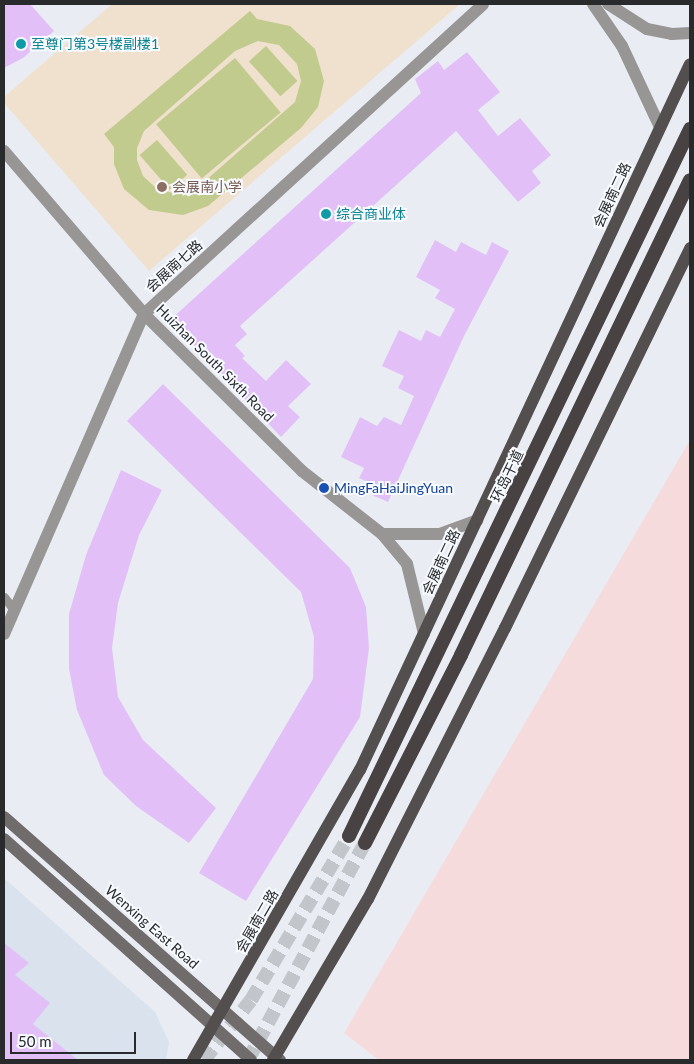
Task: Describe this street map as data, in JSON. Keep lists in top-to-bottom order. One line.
{"streets":{"highway":["环岛干道"],"main road":["会展南二路","Wenxing East Road"],"street":["会展南七路","Huizhan South Sixth Road"]},"crossings":[["会展南二路","Huizhan South Sixth Road"],["会展南二路","Wenxing East Road"],["会展南七路","Huizhan South Sixth Road"]],"places":["至尊门第3号楼副楼1","会展南小学","综合商业体","MingFaHaiJingYuan"],"scale_bar":"50 m"}
